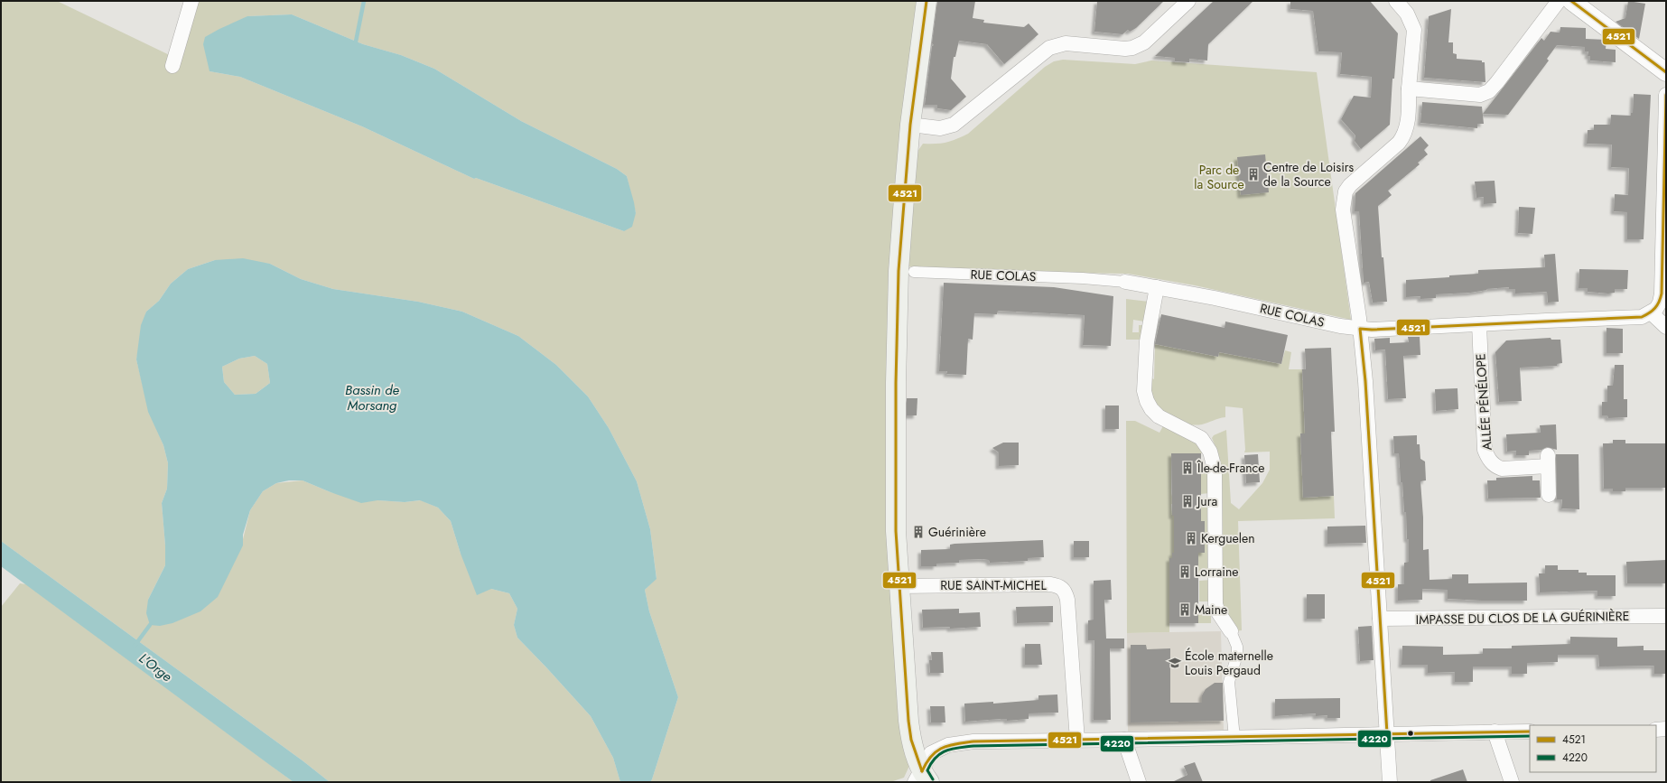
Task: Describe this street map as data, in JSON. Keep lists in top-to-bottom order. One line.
{"streets":{"street":["RUE COLAS","ALLÉE PÉNÉLOPE","RUE SAINT-MICHEL","IMPASSE DU CLOS DE LA GUÉRINIÈRE"]},"crossings":[["RUE COLAS","ALLÉE PÉNÉLOPE"]],"water":["Bassin de Morsang","L'Orge"],"parks":["Parc de la Source"],"places":{"building":["Centre de Loisirs de la Source","Île-de-France","Jura","Guérinière","Kerguelen","Lorraine","Maine"],"school or university":["École maternelle Louis Pergaud"]},"lines":["transit line 4521","transit line 4220"],"legend":["4521","4220"]}
